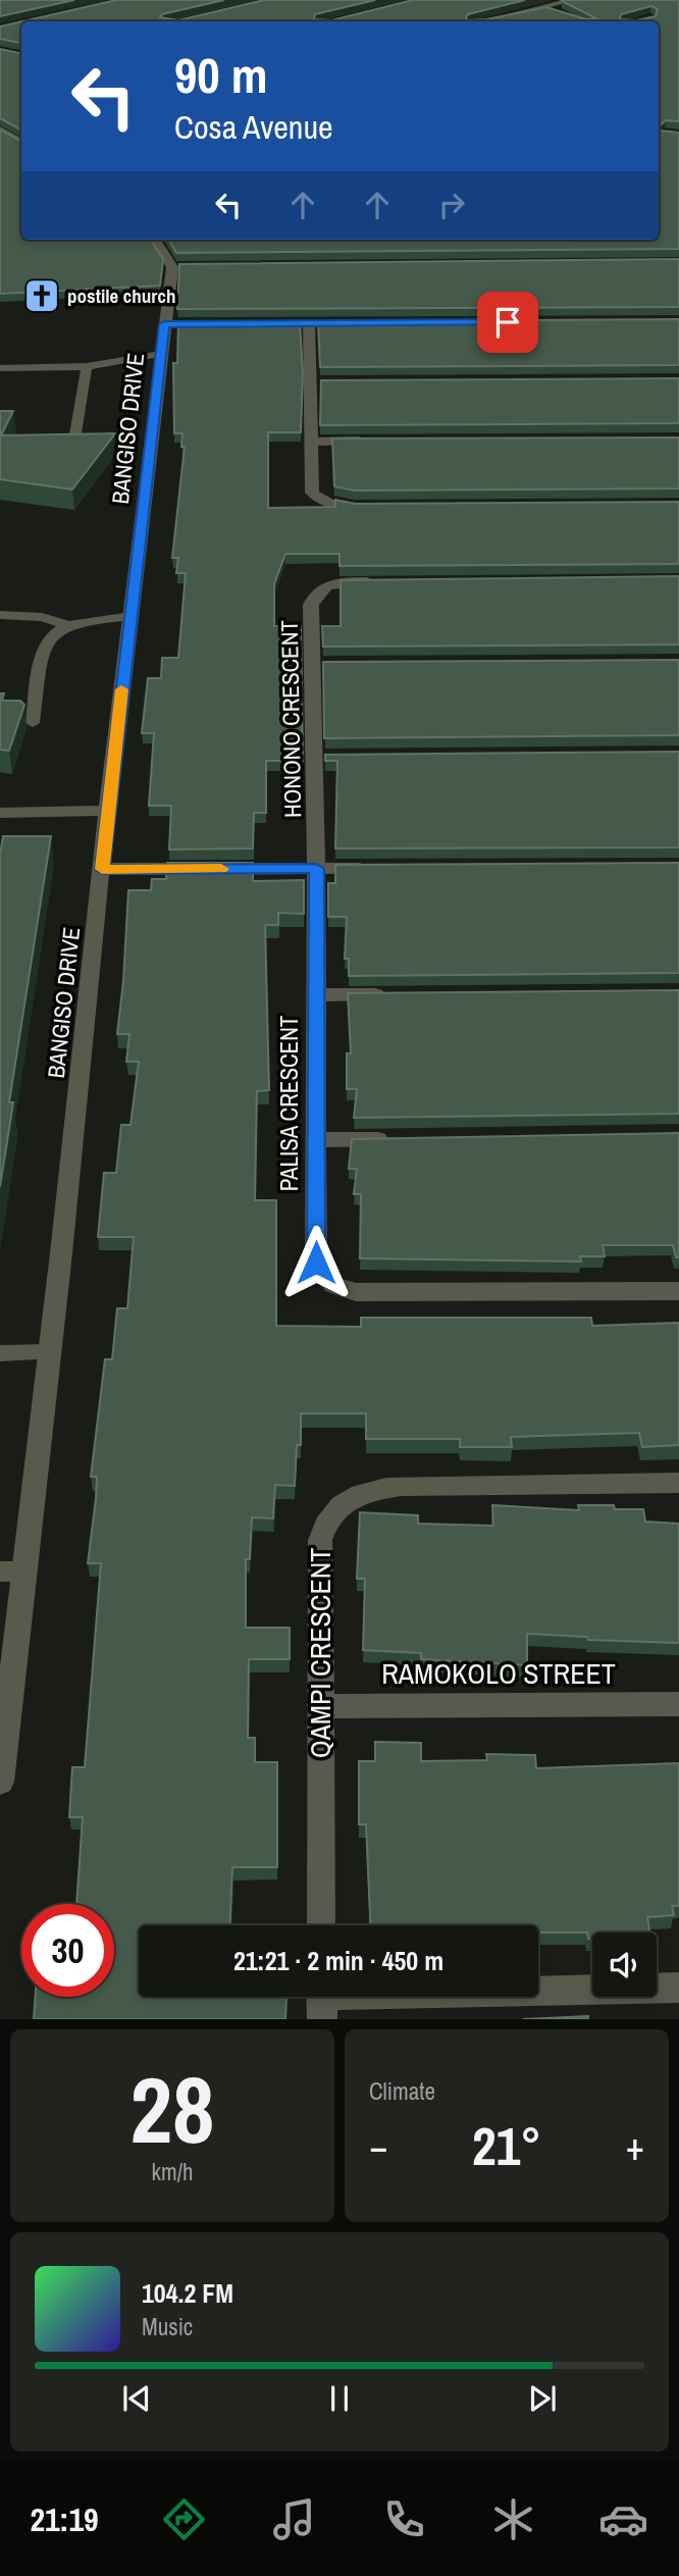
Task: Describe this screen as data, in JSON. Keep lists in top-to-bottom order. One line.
{"streets":{"street":["BANGISO DRIVE","HONONO CRESCENT","PALISA CRESCENT","QAMPI CRESCENT","RAMOKOLO STREET"]},"crossings":[["HONONO CRESCENT","PALISA CRESCENT"],["QAMPI CRESCENT","RAMOKOLO STREET"]],"places":{"church":["postile church"]},"page":{"turn":["90 m","Cosa Avenue"],"limit":"30","trip":"21:21 · 2 min · 450 m","tile":[["28","km/h"],"Climate"],"heat":["−","21°","+"],"song":["104.2 FM","Music"],"tabs":"21:19"}}
